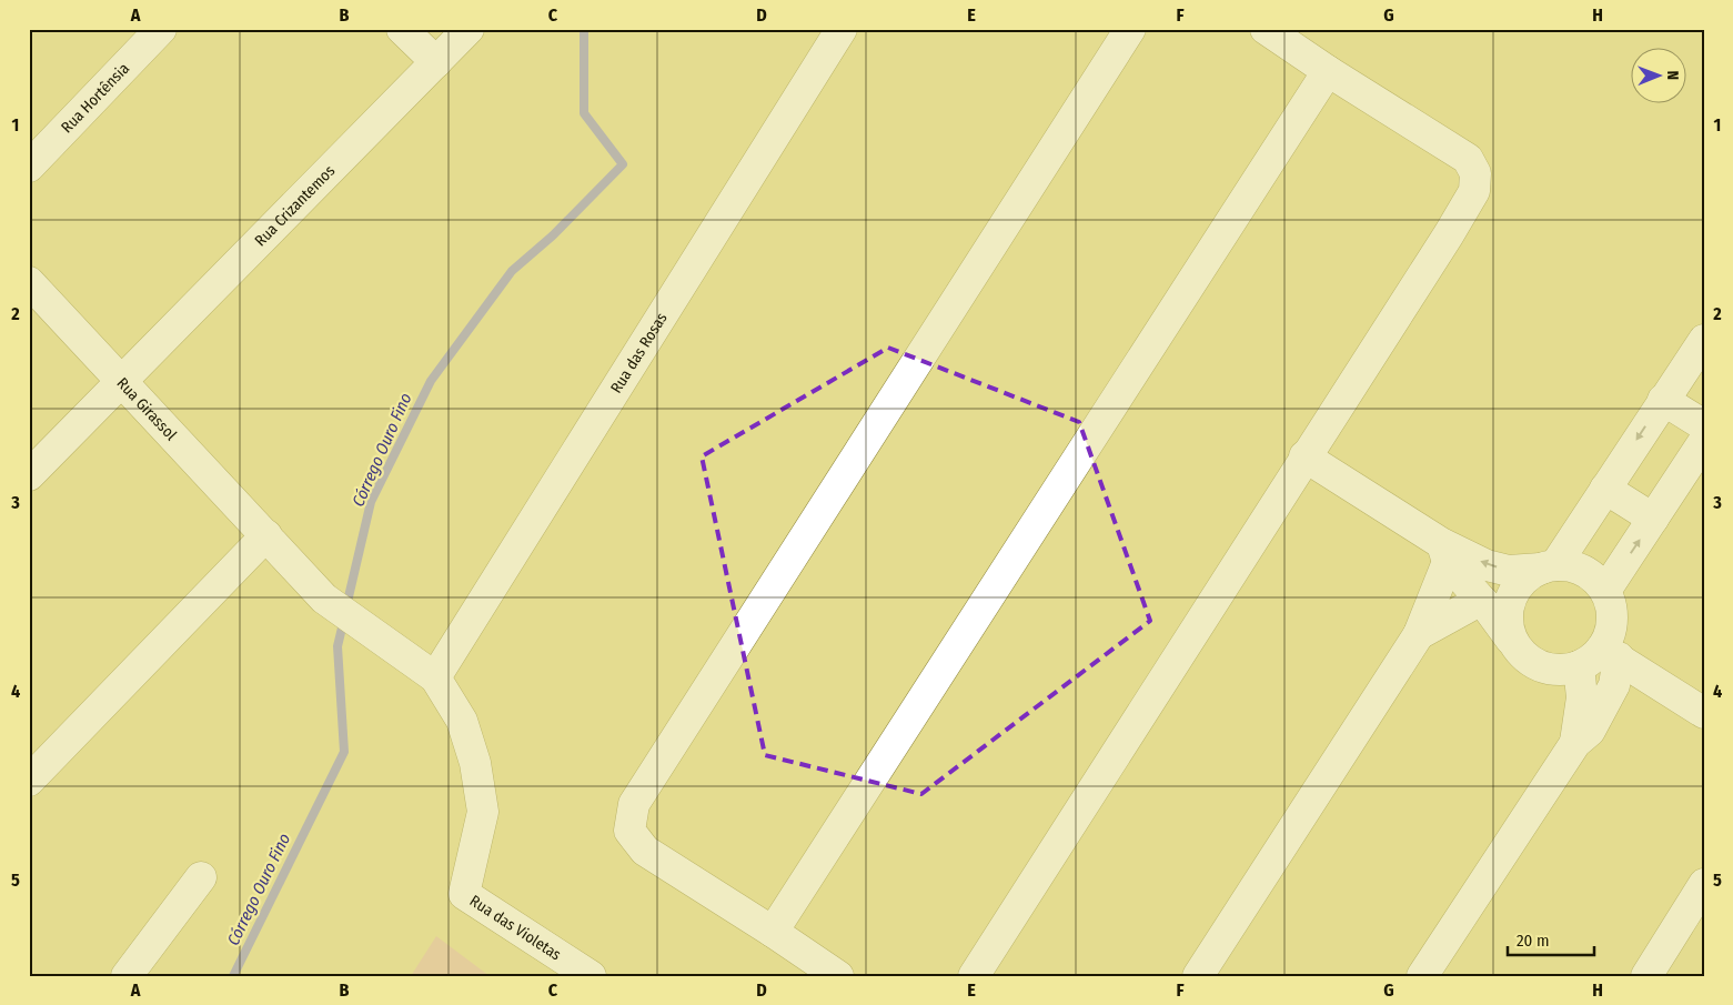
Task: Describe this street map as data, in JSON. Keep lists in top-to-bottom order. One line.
{"streets":{"street":["Rua Hortênsia","Rua Crizantemos","Rua das Rosas","Rua Girassol","Rua das Violetas"]},"crossings":[["Rua Crizantemos","Rua Girassol"],["Rua das Rosas","Rua Girassol"],["Rua das Rosas","Rua das Violetas"],["Rua Girassol","Rua das Violetas"]],"water":["Córrego Ouro Fino"],"scale_bar":"20 m","north":"right","grid":{"columns":["A","B","C","D","E","F","G","H"],"rows":["1","2","3","4","5"]}}
